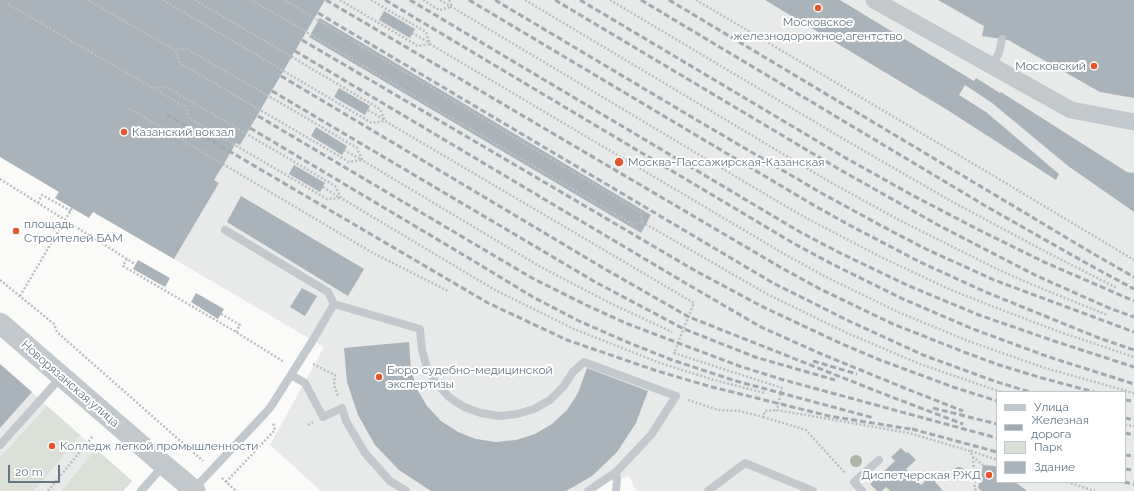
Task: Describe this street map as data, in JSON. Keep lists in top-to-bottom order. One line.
{"streets":{"street":["Новорязанская улица"]},"places":["Московское железнодорожное агентство","Московский","Казанский вокзал","Москва-Пассажирская-Казанская","площадь Строителей БАМ","Бюро судебно-медицинской экспертизы","Колледж легкой промышленности","Диспетчерская РЖД"],"legend":["Улица","Железная дорога","Парк","Здание"],"scale_bar":"20 m"}
